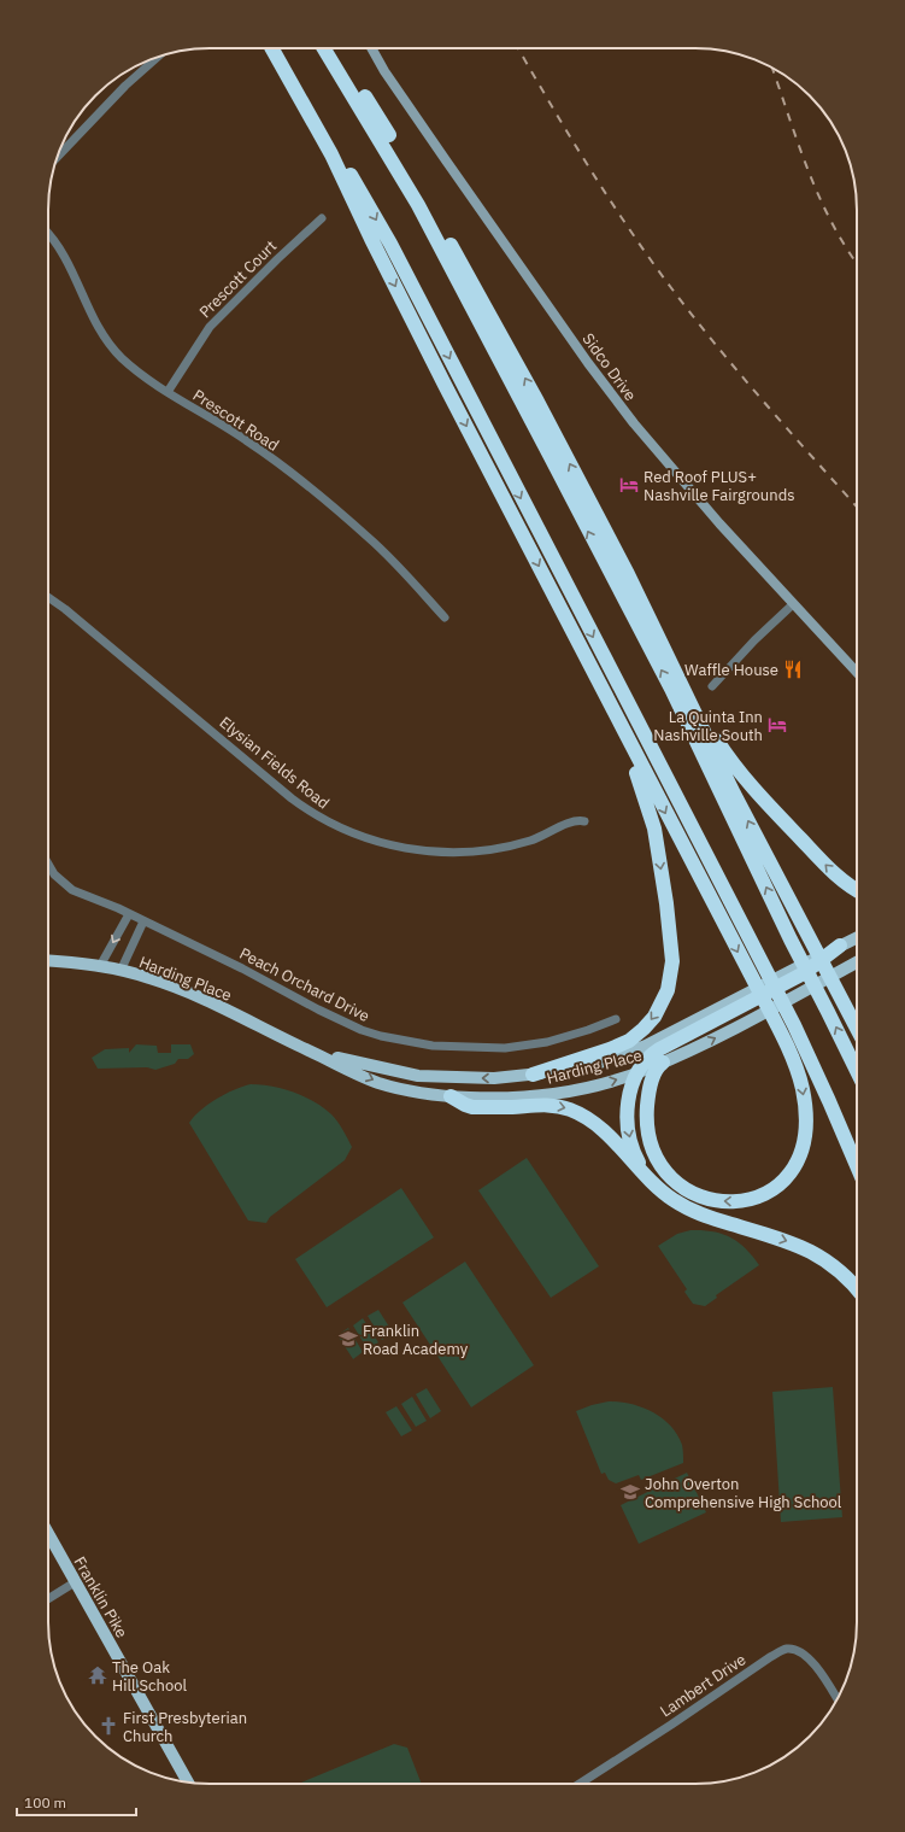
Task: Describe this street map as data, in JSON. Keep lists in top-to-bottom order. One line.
{"streets":{"main road":["Sidco Drive","Harding Place","Franklin Pike"],"street":["Prescott Court","Prescott Road","Elysian Fields Road","Peach Orchard Drive","Lambert Drive"]},"crossings":[["Prescott Court","Prescott Road"]],"places":{"hotel":["Red Roof PLUS+ Nashville Fairgrounds","La Quinta Inn Nashville South"],"restaurant":["Waffle House"],"school or university":["Franklin Road Academy","John Overton Comprehensive High School"],"temple":["The Oak Hill School"],"church":["First Presbyterian Church"]},"scale_bar":"100 m"}
